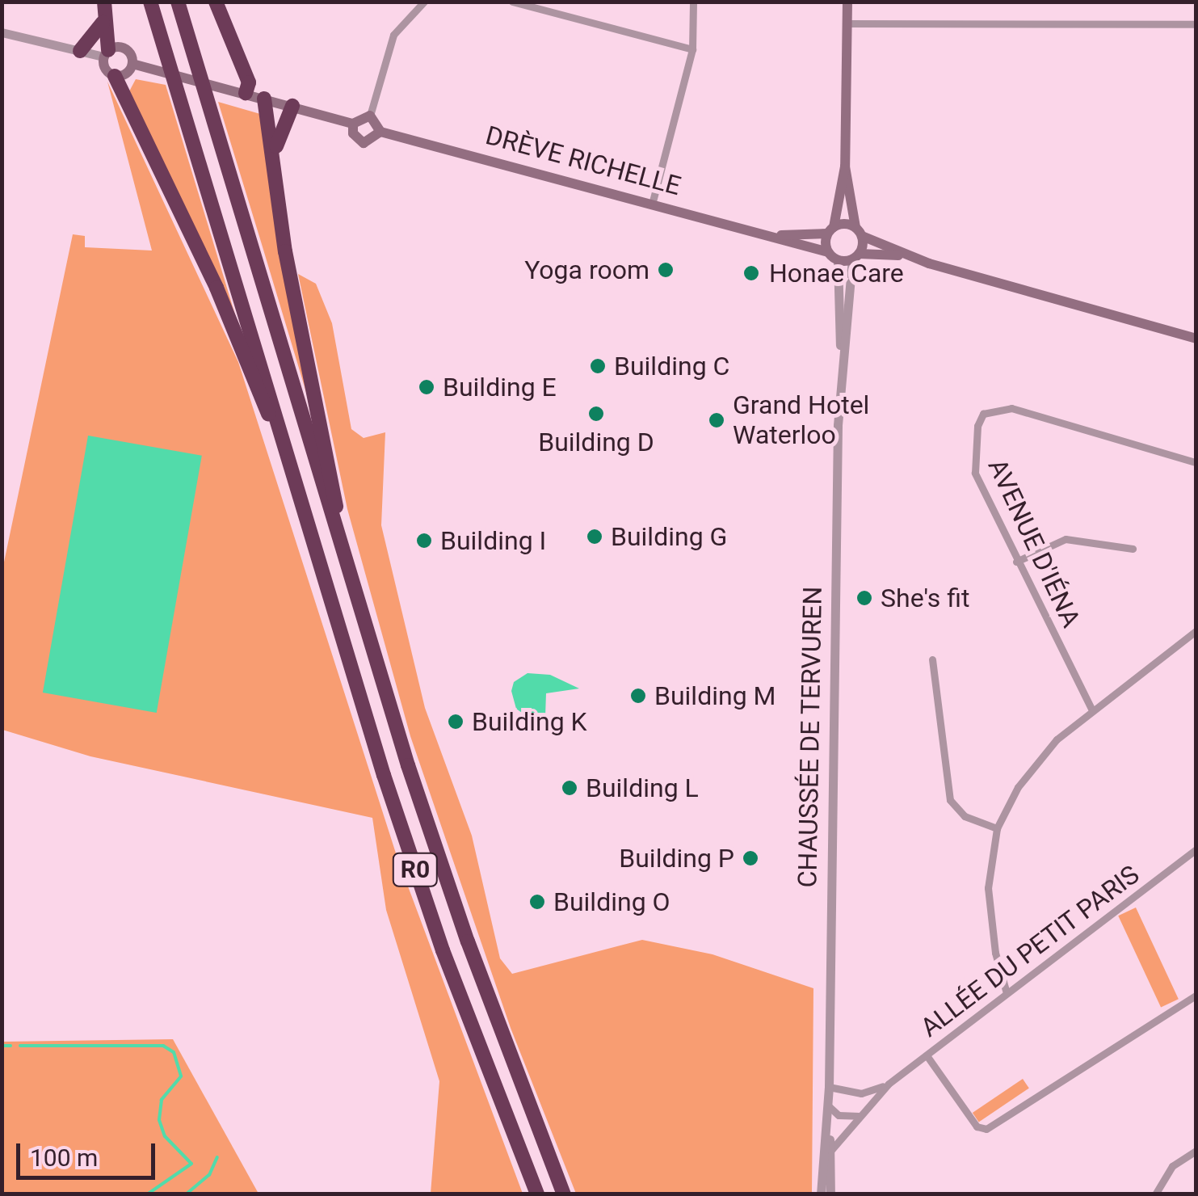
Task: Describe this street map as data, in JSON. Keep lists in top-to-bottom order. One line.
{"streets":{"highway":["R0"],"main road":["DRÈVE RICHELLE"],"street":["AVENUE D'IÉNA","CHAUSSÉE DE TERVUREN","ALLÉE DU PETIT PARIS"]},"crossings":[["CHAUSSÉE DE TERVUREN","ALLÉE DU PETIT PARIS"]],"places":["Yoga room","Honae Care","Building C","Building E","Building D","Grand Hotel Waterloo","Building G","Building I","She's fit","Building M","Building K","Building L","Building P","Building O"],"scale_bar":"100 m"}
